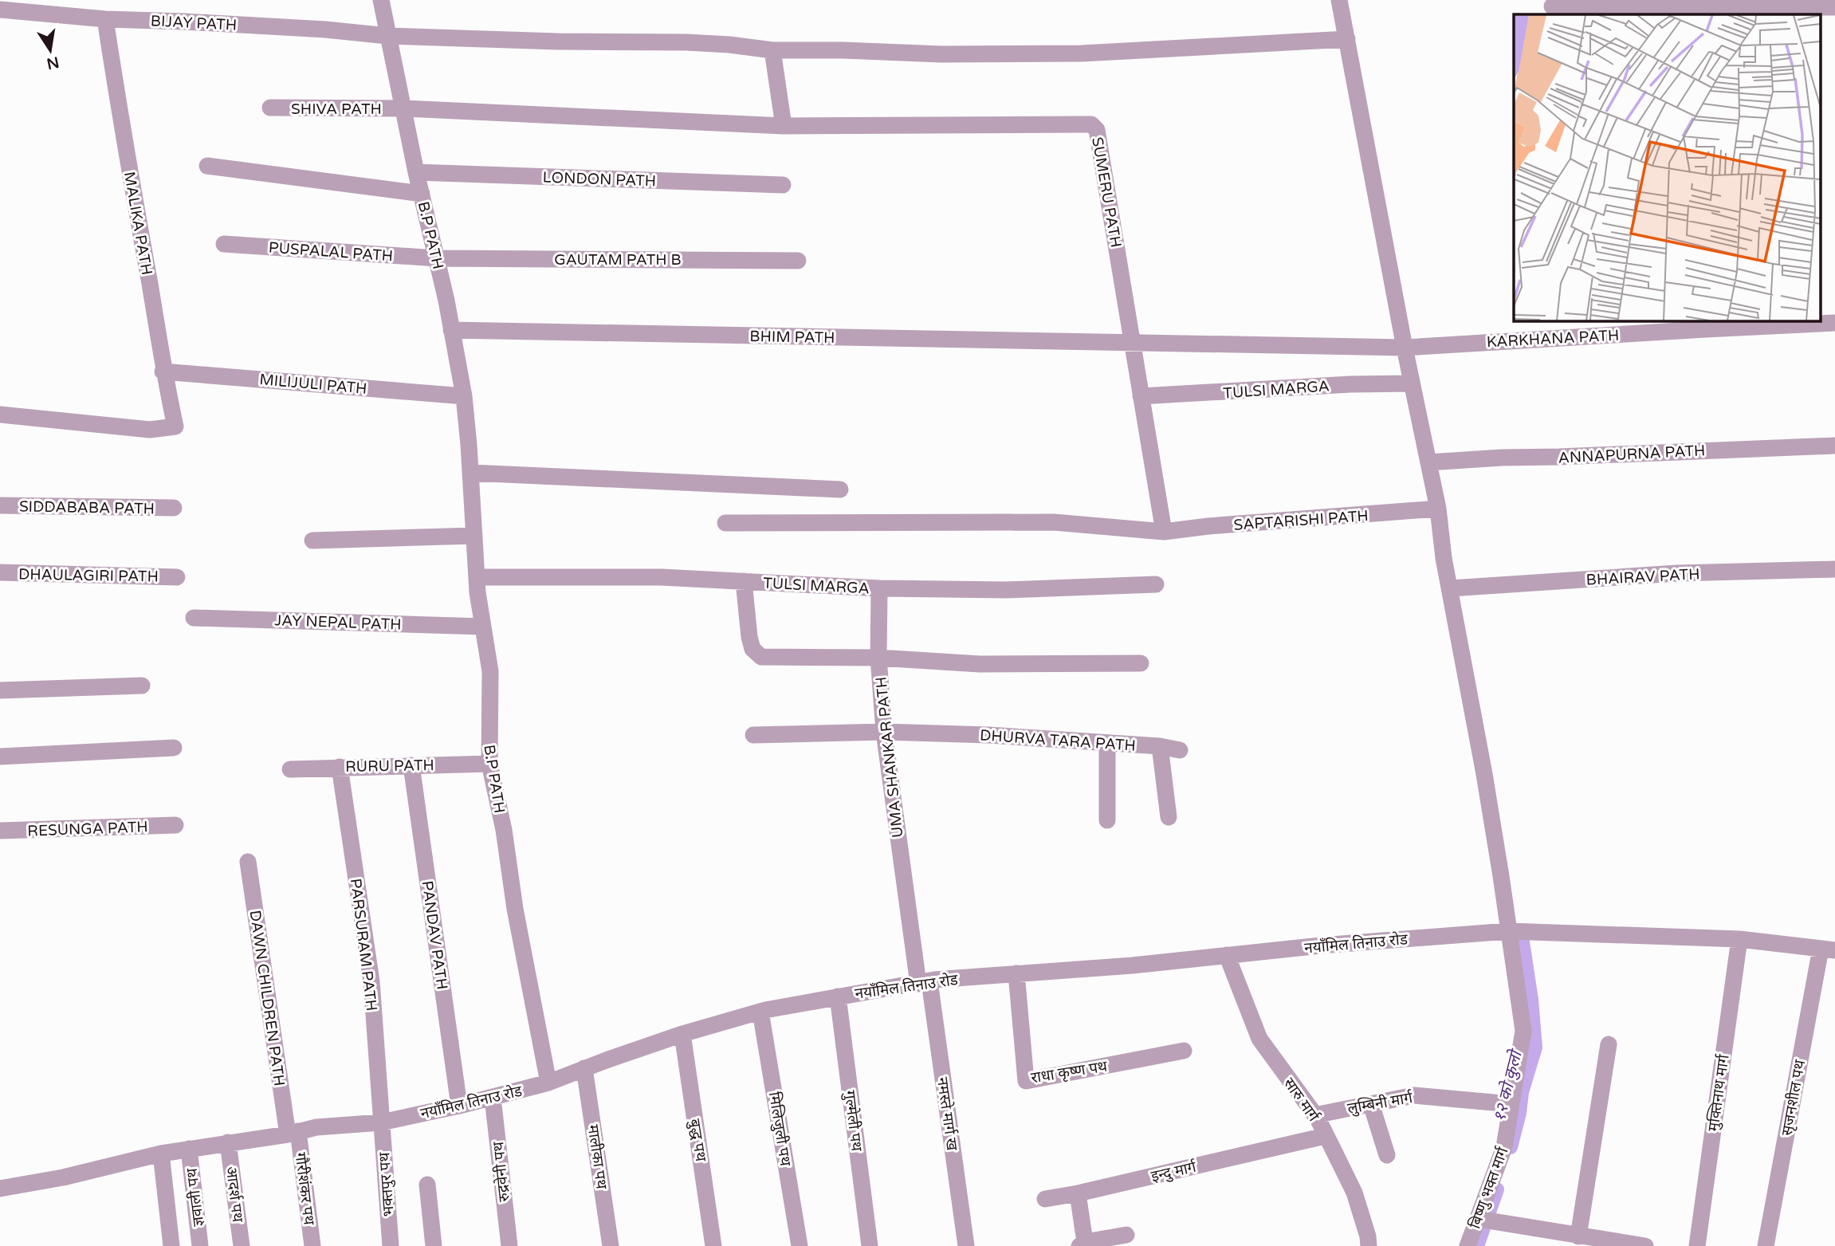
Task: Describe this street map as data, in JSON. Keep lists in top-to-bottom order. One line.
{"streets":{"street":["BIJAY PATH","SHIVA PATH","LONDON PATH","SUMERU PATH","MALIKA PATH","B.P PATH","PUSPALAL PATH","GAUTAM PATH B","BHIM PATH","KARKHANA PATH","MILIJULI PATH","TULSI MARGA","ANNAPURNA PATH","SIDDABABA PATH","SAPTARISHI PATH","DHAULAGIRI PATH","BHAIRAV PATH","JAY NEPAL PATH","DHURVA TARA PATH","UMA SHANKAR PATH","RURU PATH","RESUNGA PATH","PANDAV PATH","नयाँमिल तिनाउ रोड","PARSURAM PATH","DAWN CHILDREN PATH","राधा कृष्ण पथ","मुक्तिनाथ मार्ग","सृजनशील पथ","सारु मार्ग","लुम्बिनी मार्ग","नमस्ते मार्ग ख","गुल्मेली पथ","मिलिजुली पथ","बुद्ध पथ","मालीका पथ","इन्दु मार्ग","रुद्रवेनी पथ","भक्तपुर पथ","बिष्णु भक्त मार्ग","गौरीशंकर पथ","आदर्श पथ","ज्ञवाली पथ"]},"crossings":[["BIJAY PATH","MALIKA PATH"],["BIJAY PATH","B.P PATH"],["BIJAY PATH","बिष्णु भक्त मार्ग"],["SHIVA PATH","SUMERU PATH"],["SHIVA PATH","B.P PATH"],["LONDON PATH","B.P PATH"],["SUMERU PATH","BHIM PATH"],["SUMERU PATH","KARKHANA PATH"],["SUMERU PATH","TULSI MARGA"],["SUMERU PATH","SAPTARISHI PATH"],["MALIKA PATH","MILIJULI PATH"],["B.P PATH","PUSPALAL PATH"],["B.P PATH","GAUTAM PATH B"],["B.P PATH","BHIM PATH"],["B.P PATH","MILIJULI PATH"],["B.P PATH","TULSI MARGA"],["B.P PATH","JAY NEPAL PATH"],["B.P PATH","RURU PATH"],["B.P PATH","नयाँमिल तिनाउ रोड"],["PUSPALAL PATH","GAUTAM PATH B"],["BHIM PATH","KARKHANA PATH"],["KARKHANA PATH","बिष्णु भक्त मार्ग"],["TULSI MARGA","बिष्णु भक्त मार्ग"],["ANNAPURNA PATH","बिष्णु भक्त मार्ग"],["SAPTARISHI PATH","बिष्णु भक्त मार्ग"],["BHAIRAV PATH","बिष्णु भक्त मार्ग"],["DHURVA TARA PATH","UMA SHANKAR PATH"],["UMA SHANKAR PATH","नयाँमिल तिनाउ रोड"],["UMA SHANKAR PATH","नमस्ते मार्ग ख"],["RURU PATH","PANDAV PATH"],["RURU PATH","PARSURAM PATH"],["PANDAV PATH","नयाँमिल तिनाउ रोड"],["नयाँमिल तिनाउ रोड","PARSURAM PATH"],["नयाँमिल तिनाउ रोड","DAWN CHILDREN PATH"],["नयाँमिल तिनाउ रोड","राधा कृष्ण पथ"],["नयाँमिल तिनाउ रोड","मुक्तिनाथ मार्ग"],["नयाँमिल तिनाउ रोड","सृजनशील पथ"],["नयाँमिल तिनाउ रोड","सारु मार्ग"],["नयाँमिल तिनाउ रोड","नमस्ते मार्ग ख"],["नयाँमिल तिनाउ रोड","गुल्मेली पथ"],["नयाँमिल तिनाउ रोड","मिलिजुली पथ"],["नयाँमिल तिनाउ रोड","बुद्ध पथ"],["नयाँमिल तिनाउ रोड","मालीका पथ"],["नयाँमिल तिनाउ रोड","रुद्रवेनी पथ"],["नयाँमिल तिनाउ रोड","भक्तपुर पथ"],["नयाँमिल तिनाउ रोड","बिष्णु भक्त मार्ग"],["नयाँमिल तिनाउ रोड","गौरीशंकर पथ"],["नयाँमिल तिनाउ रोड","आदर्श पथ"],["नयाँमिल तिनाउ रोड","ज्ञवाली पथ"],["PARSURAM PATH","भक्तपुर पथ"],["DAWN CHILDREN PATH","गौरीशंकर पथ"],["सारु मार्ग","लुम्बिनी मार्ग"],["सारु मार्ग","इन्दु मार्ग"],["लुम्बिनी मार्ग","बिष्णु भक्त मार्ग"]],"water":["१२ को कुलो"],"north":"bottom"}
